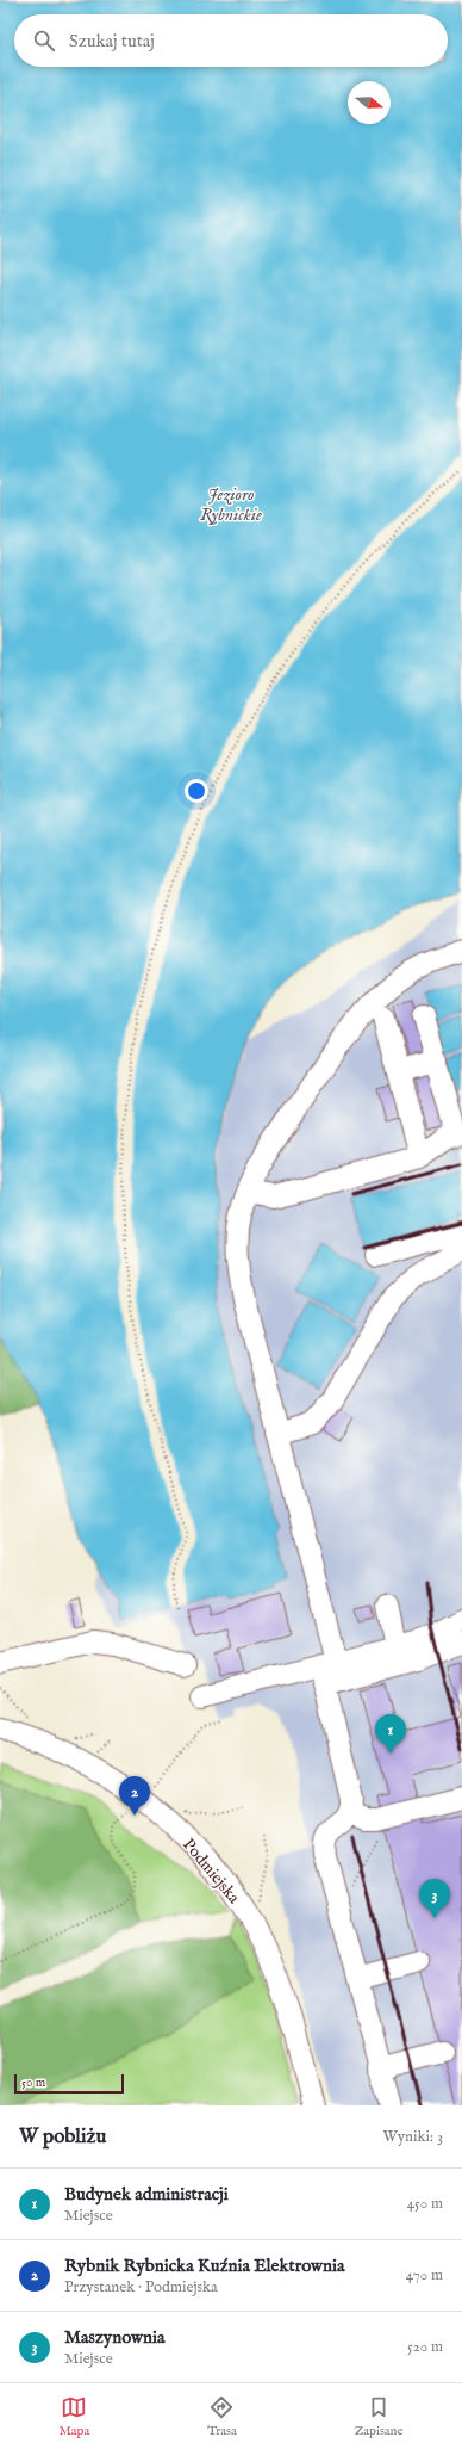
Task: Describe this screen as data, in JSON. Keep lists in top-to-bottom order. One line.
{"streets":{"street":["Podmiejska"]},"water":["Jezioro Rybnickie"],"scale_bar":"50 m","north":"right","page":{"search":"Szukaj tutaj","pins":["1","2","3"],"scale":"50 m","heading":["W pobliżu","Wyniki: 3"],"list":[{"mark":"1","name":"Budynek administracji","note":"Miejsce","value":"450 m"},{"mark":"2","name":"Rybnik Rybnicka Kuźnia Elektrownia","note":"Przystanek · Podmiejska","value":"470 m"},{"mark":"3","name":"Maszynownia","note":"Miejsce","value":"520 m"}],"nav":["Mapa","Trasa","Zapisane"]}}
